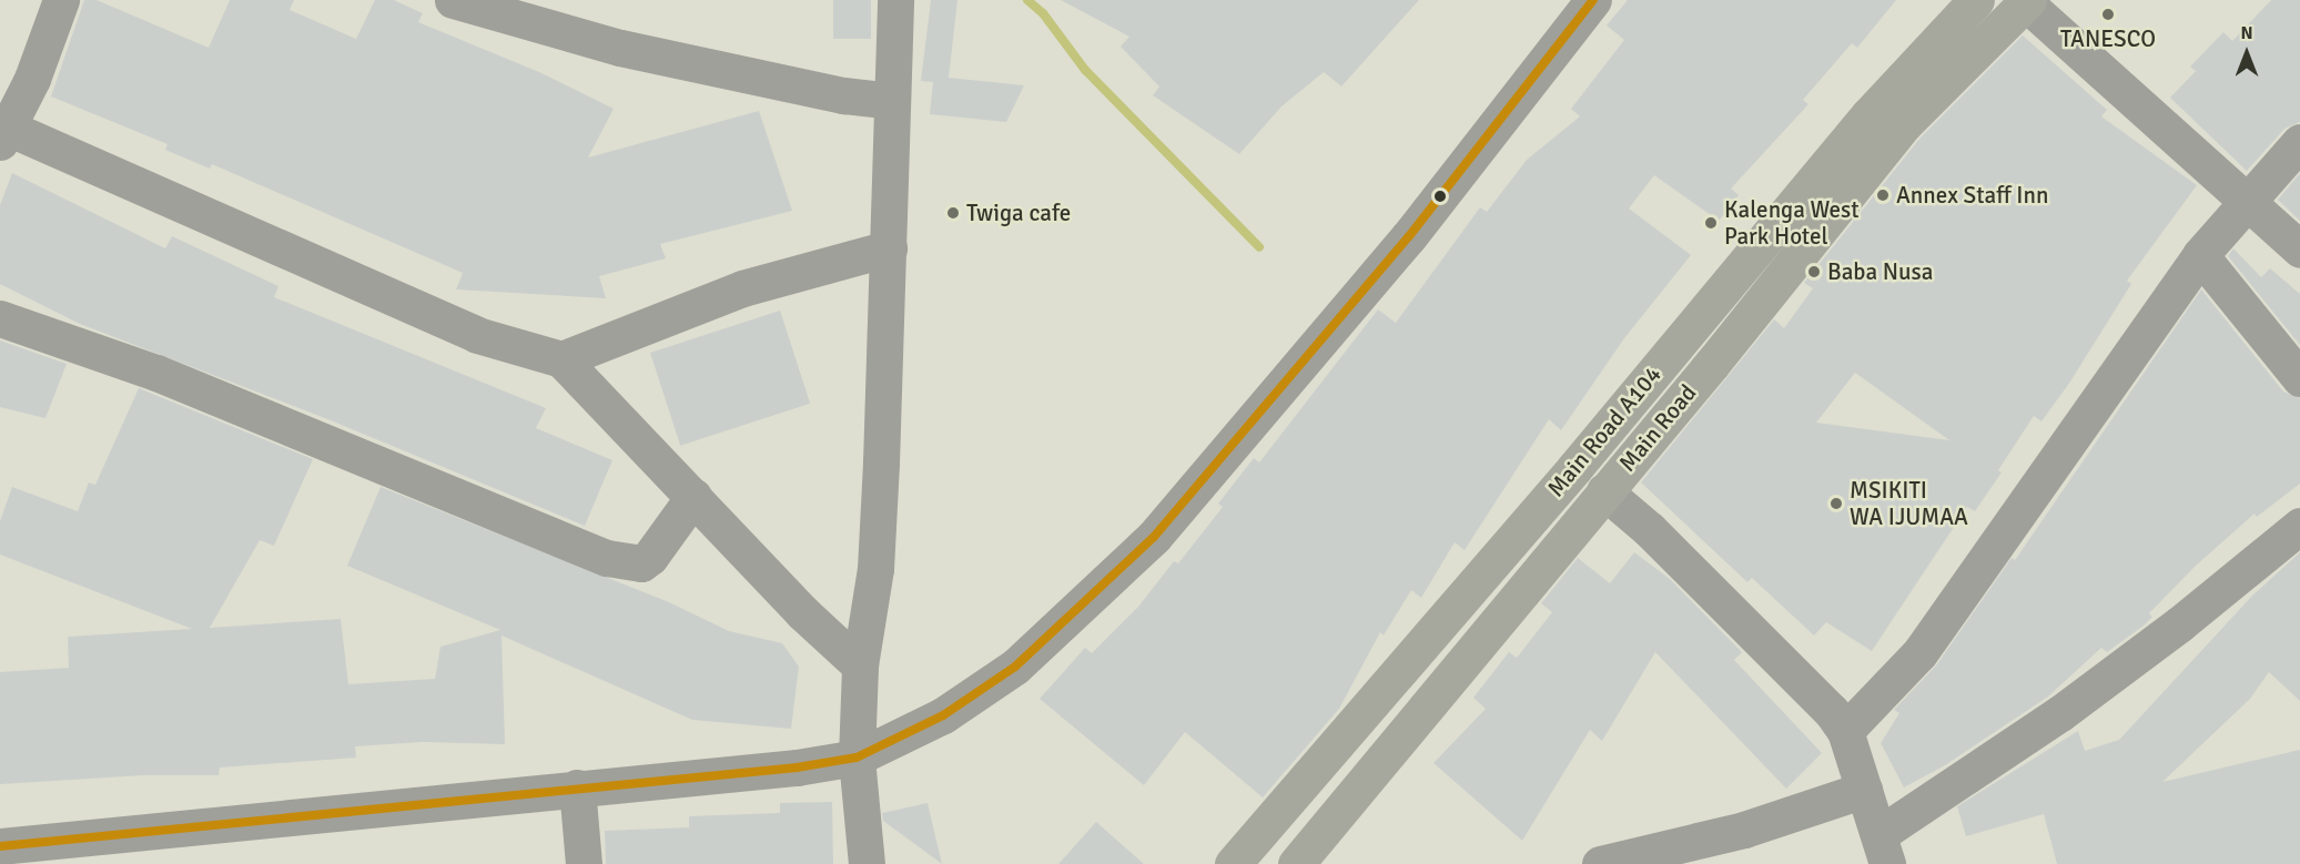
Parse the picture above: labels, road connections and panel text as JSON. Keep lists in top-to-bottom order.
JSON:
{
  "streets": {
    "highway": ["Main Road", "Main Road A104"]
  },
  "places": [
    "TANESCO",
    "Annex Staff Inn",
    "Twiga cafe",
    "Kalenga West Park Hotel",
    "Baba Nusa",
    "MSIKITI WA IJUMAA"
  ],
  "north": "top"
}
